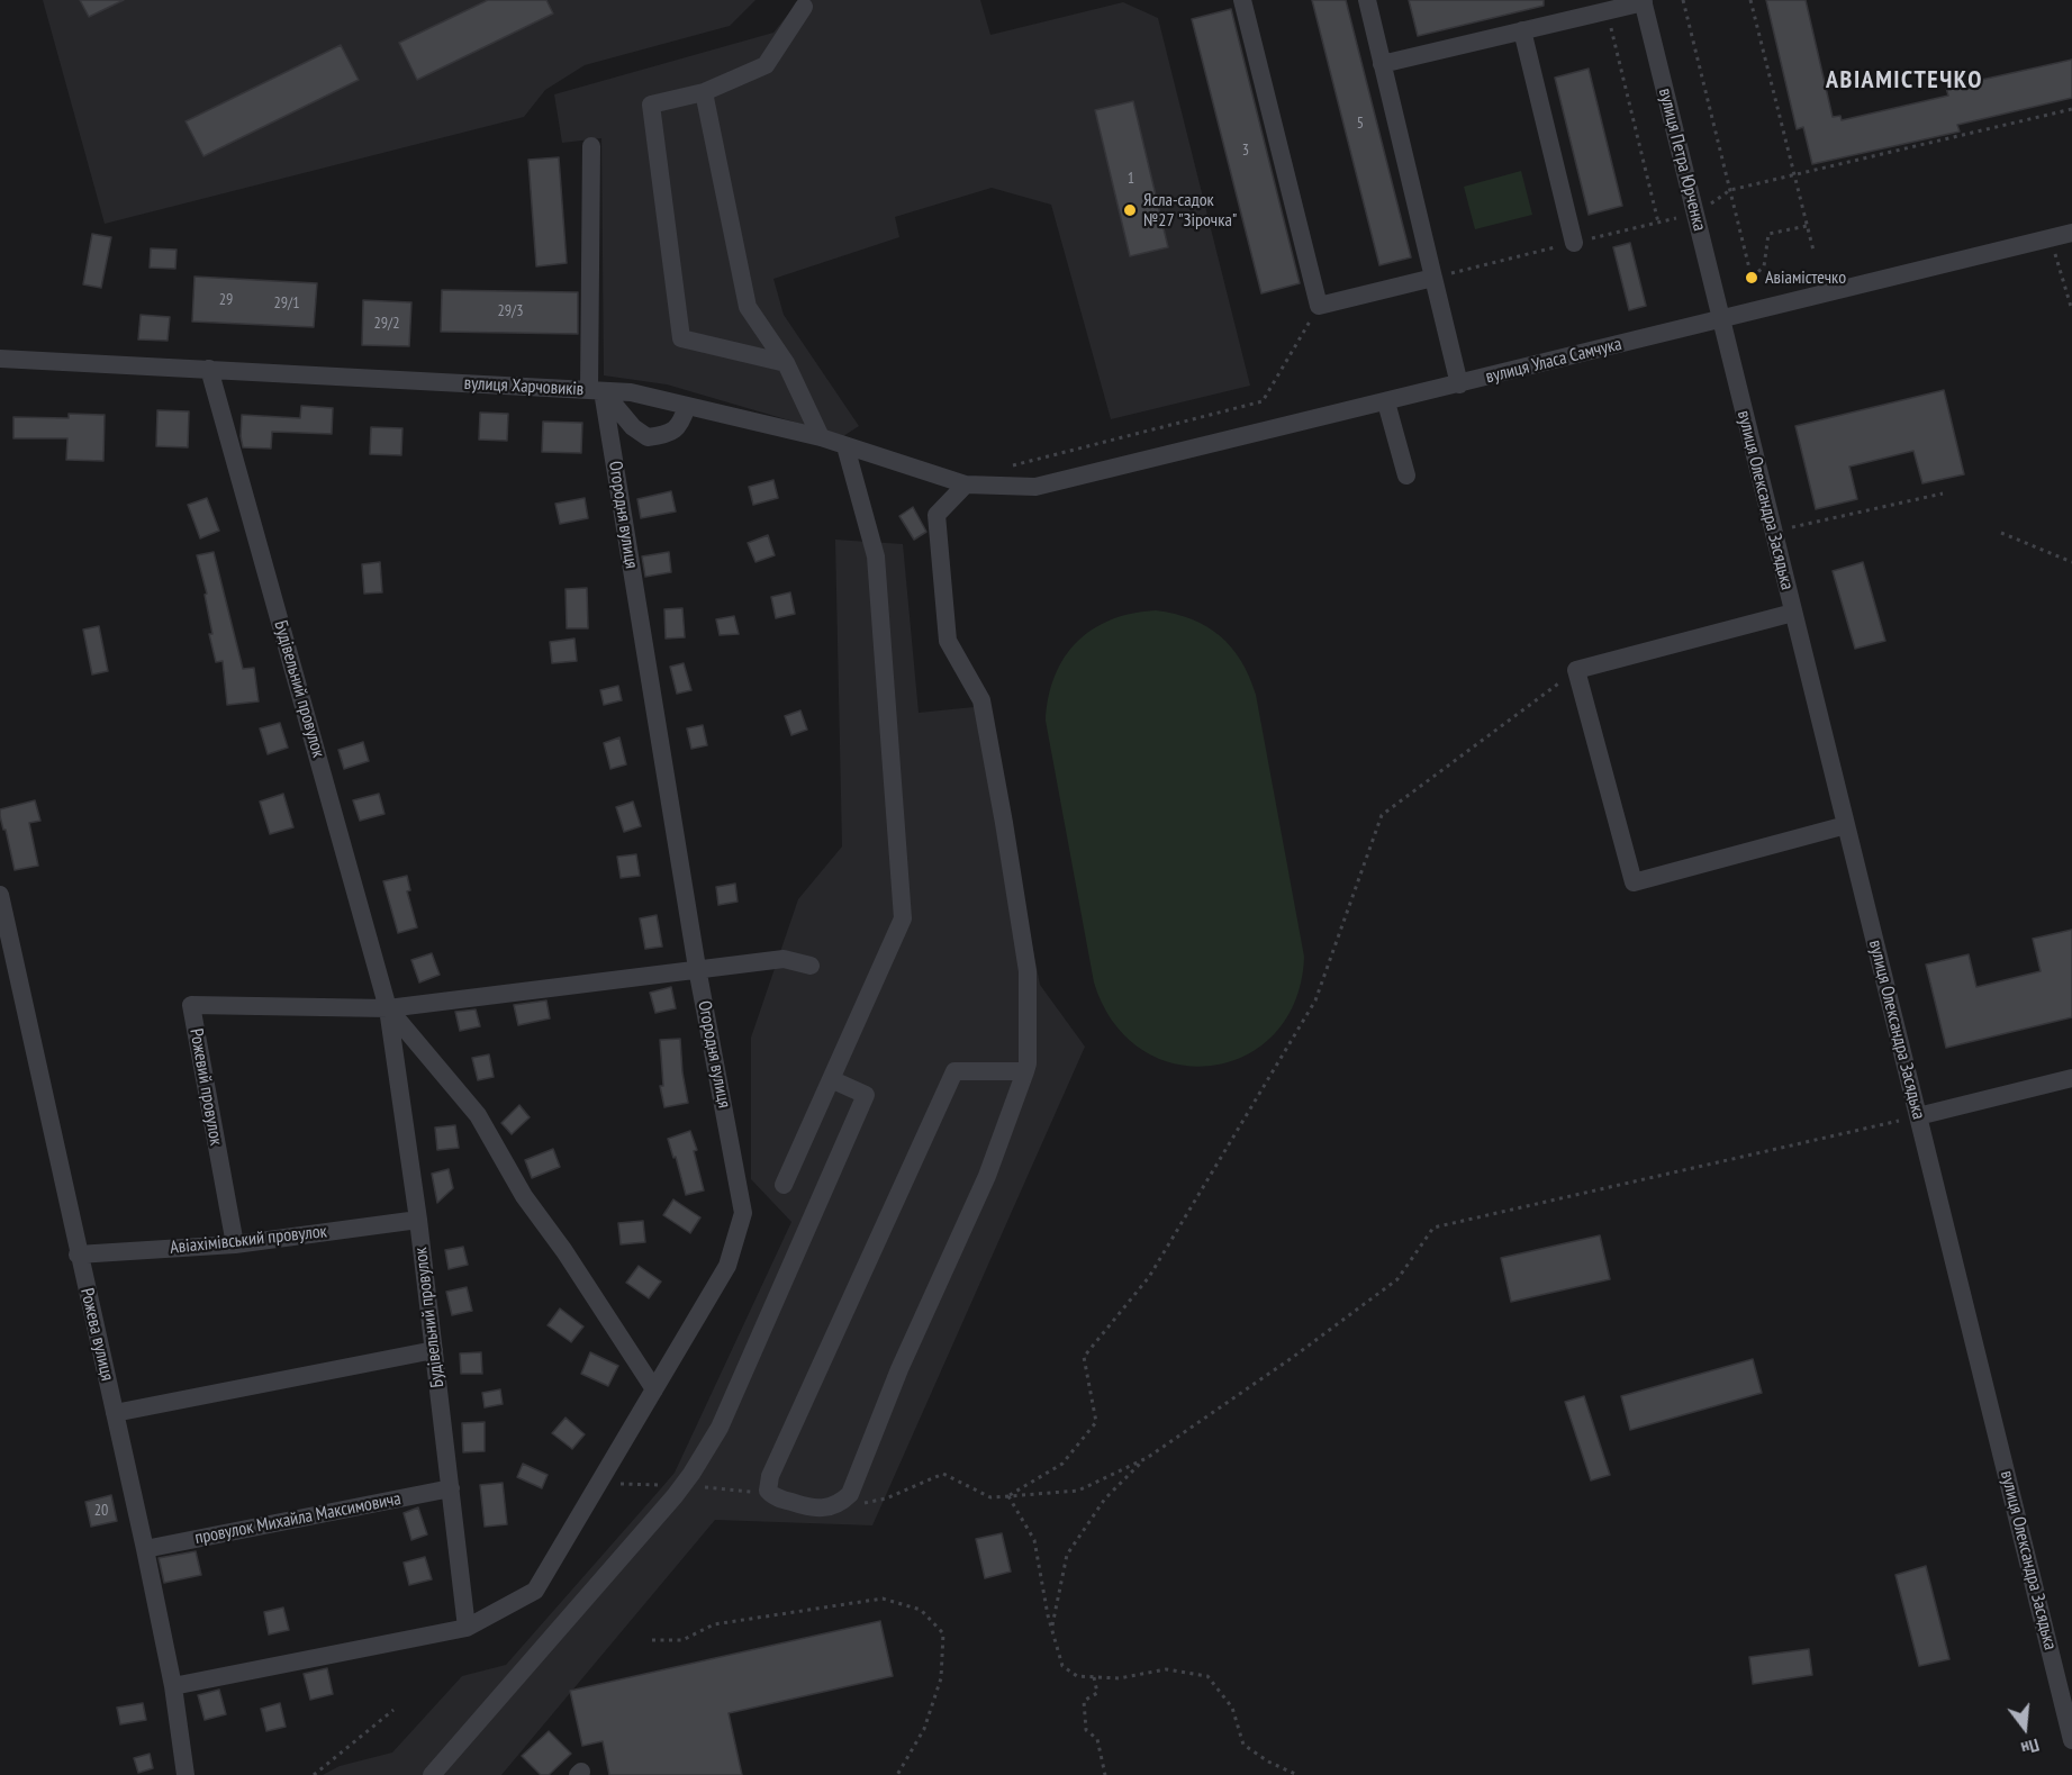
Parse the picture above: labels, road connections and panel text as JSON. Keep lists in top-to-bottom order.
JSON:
{
  "streets": {
    "street": [
      "вулиця Петра Юрченка",
      "вулиця Уласа Самчука",
      "вулиця Харчовиків",
      "вулиця Олександра Засядька",
      "Огородня вулиця",
      "Будівельний провулок",
      "Рожевий провулок",
      "Авіахімівський провулок",
      "Рожева вулиця",
      "провулок Михайла Максимовича"
    ]
  },
  "crossings": [
    ["вулиця Петра Юрченка", "вулиця Уласа Самчука"],
    ["вулиця Петра Юрченка", "вулиця Олександра Засядька"],
    ["вулиця Уласа Самчука", "вулиця Харчовиків"],
    ["вулиця Уласа Самчука", "вулиця Олександра Засядька"],
    ["вулиця Харчовиків", "Огородня вулиця"],
    ["вулиця Харчовиків", "Будівельний провулок"],
    ["Огородня вулиця", "Будівельний провулок"],
    ["Огородня вулиця", "Рожева вулиця"],
    ["Будівельний провулок", "Рожевий провулок"],
    ["Будівельний провулок", "Авіахімівський провулок"],
    ["Будівельний провулок", "провулок Михайла Максимовича"],
    ["Рожевий провулок", "Авіахімівський провулок"],
    ["Авіахімівський провулок", "Рожева вулиця"],
    ["Рожева вулиця", "провулок Михайла Максимовича"]
  ],
  "districts": ["АВІАМІСТЕЧКО"],
  "places": ["Ясла-садок №27 \"Зірочка\"", "Авіамістечко"],
  "house_numbers": [
    "5",
    "3",
    "1",
    "29",
    "29/1",
    "29/3",
    "29/2",
    "20"
  ],
  "north": "bottom"
}
